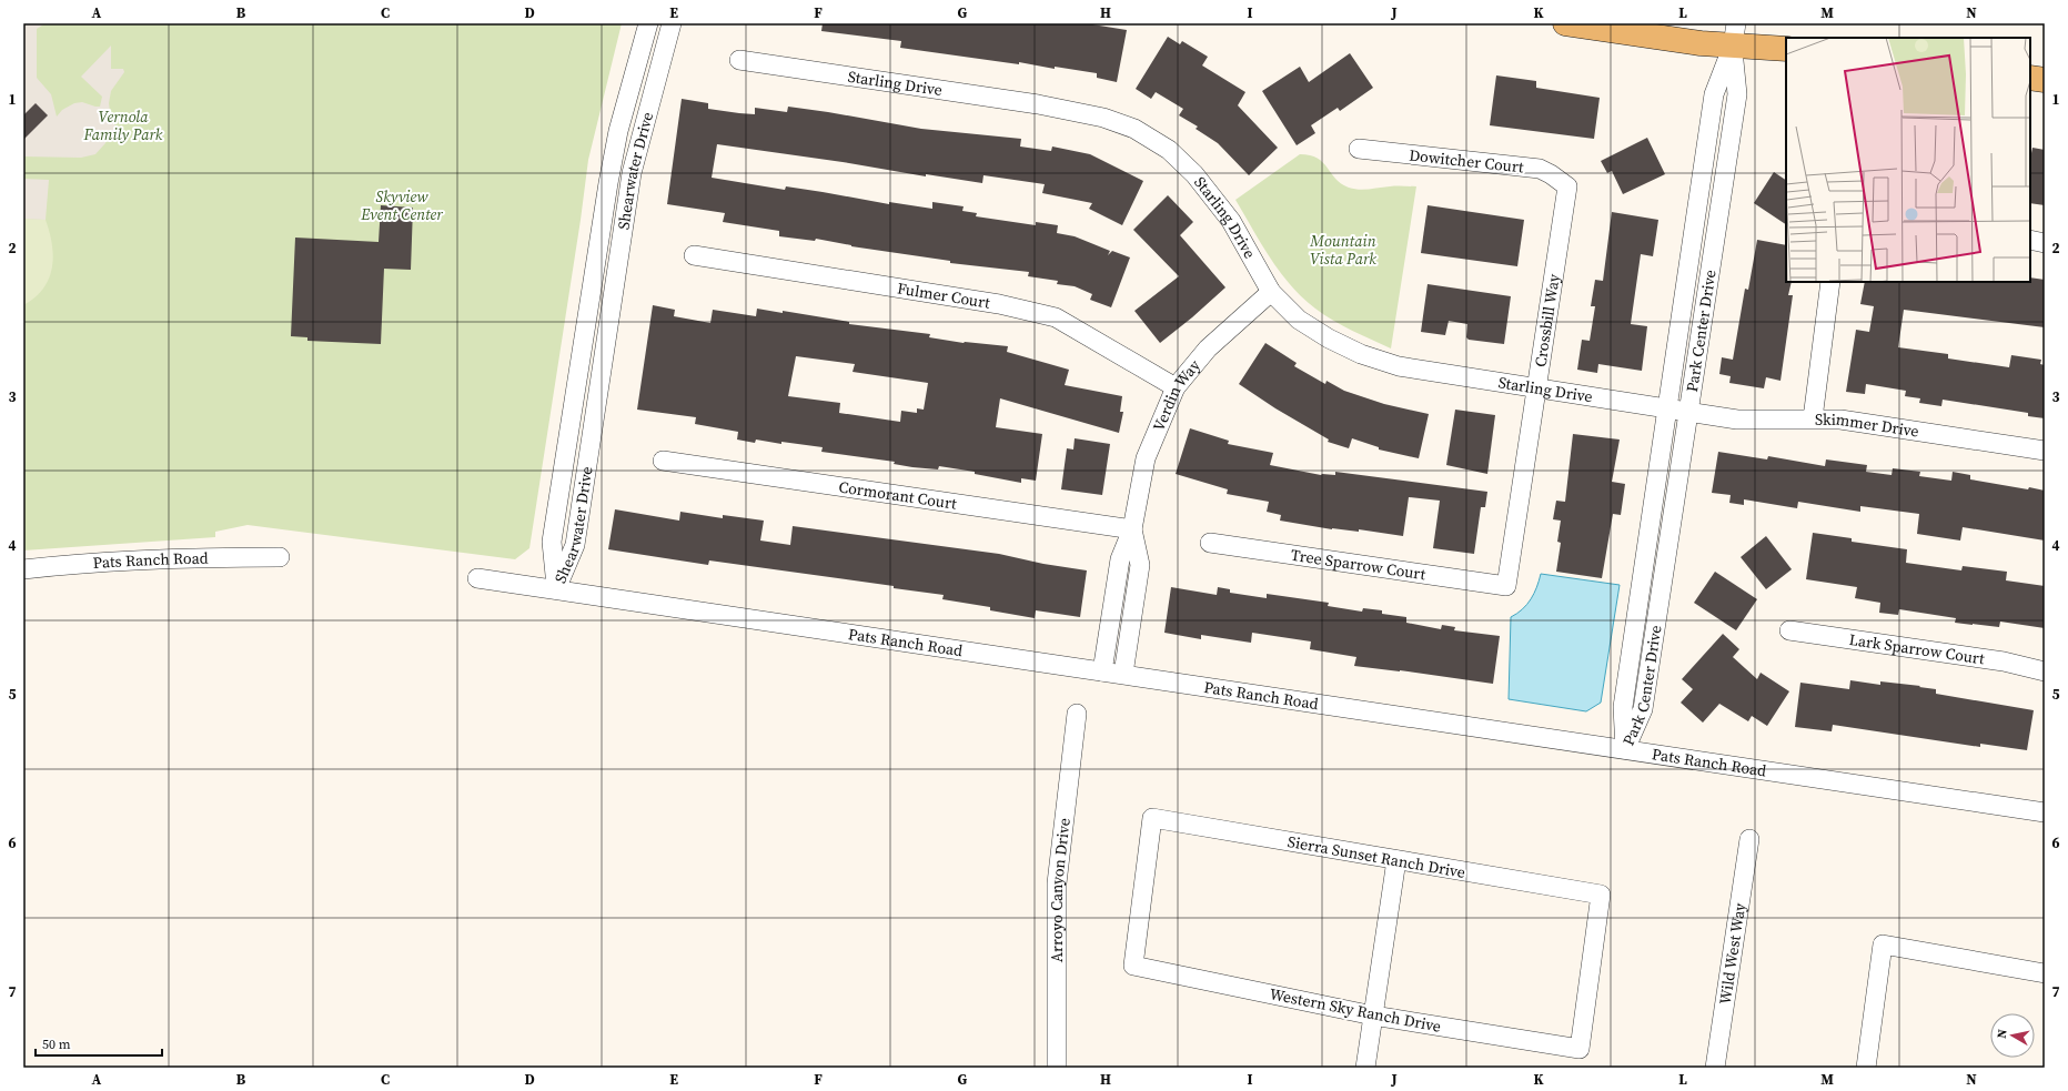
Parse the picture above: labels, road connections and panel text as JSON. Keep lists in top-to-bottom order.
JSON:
{
  "streets": {
    "street": [
      "Starling Drive",
      "Dowitcher Court",
      "Shearwater Drive",
      "Fulmer Court",
      "Crossbill Way",
      "Park Center Drive",
      "Verdin Way",
      "Skimmer Drive",
      "Cormorant Court",
      "Pats Ranch Road",
      "Tree Sparrow Court",
      "Lark Sparrow Court",
      "Sierra Sunset Ranch Drive",
      "Arroyo Canyon Drive",
      "Wild West Way",
      "Western Sky Ranch Drive"
    ]
  },
  "crossings": [
    ["Starling Drive", "Crossbill Way"],
    ["Starling Drive", "Park Center Drive"],
    ["Starling Drive", "Verdin Way"],
    ["Starling Drive", "Skimmer Drive"],
    ["Dowitcher Court", "Crossbill Way"],
    ["Shearwater Drive", "Pats Ranch Road"],
    ["Fulmer Court", "Verdin Way"],
    ["Crossbill Way", "Tree Sparrow Court"],
    ["Park Center Drive", "Skimmer Drive"],
    ["Park Center Drive", "Pats Ranch Road"],
    ["Verdin Way", "Cormorant Court"],
    ["Verdin Way", "Pats Ranch Road"],
    ["Sierra Sunset Ranch Drive", "Western Sky Ranch Drive"]
  ],
  "parks": ["Vernola Family Park", "Skyview Event Center", "Mountain Vista Park"],
  "scale_bar": "50 m",
  "north": "left",
  "grid": {
    "columns": [
      "A",
      "B",
      "C",
      "D",
      "E",
      "F",
      "G",
      "H",
      "I",
      "J",
      "K",
      "L",
      "M",
      "N"
    ],
    "rows": [
      "1",
      "2",
      "3",
      "4",
      "5",
      "6",
      "7"
    ]
  }
}
